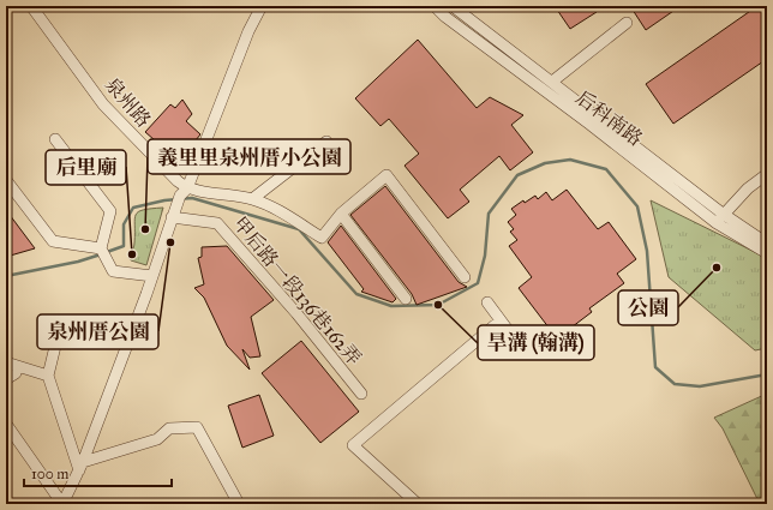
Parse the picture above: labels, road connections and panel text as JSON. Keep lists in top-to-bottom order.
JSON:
{
  "streets": {
    "street": ["泉州路", "后科南路", "甲后路一段136巷162弄"]
  },
  "places": [
    "義里里泉州厝小公園",
    "泉州厝公園",
    "后里廟",
    "公園",
    "旱溝 (翰溝)"
  ],
  "scale_bar": "100 m"
}
